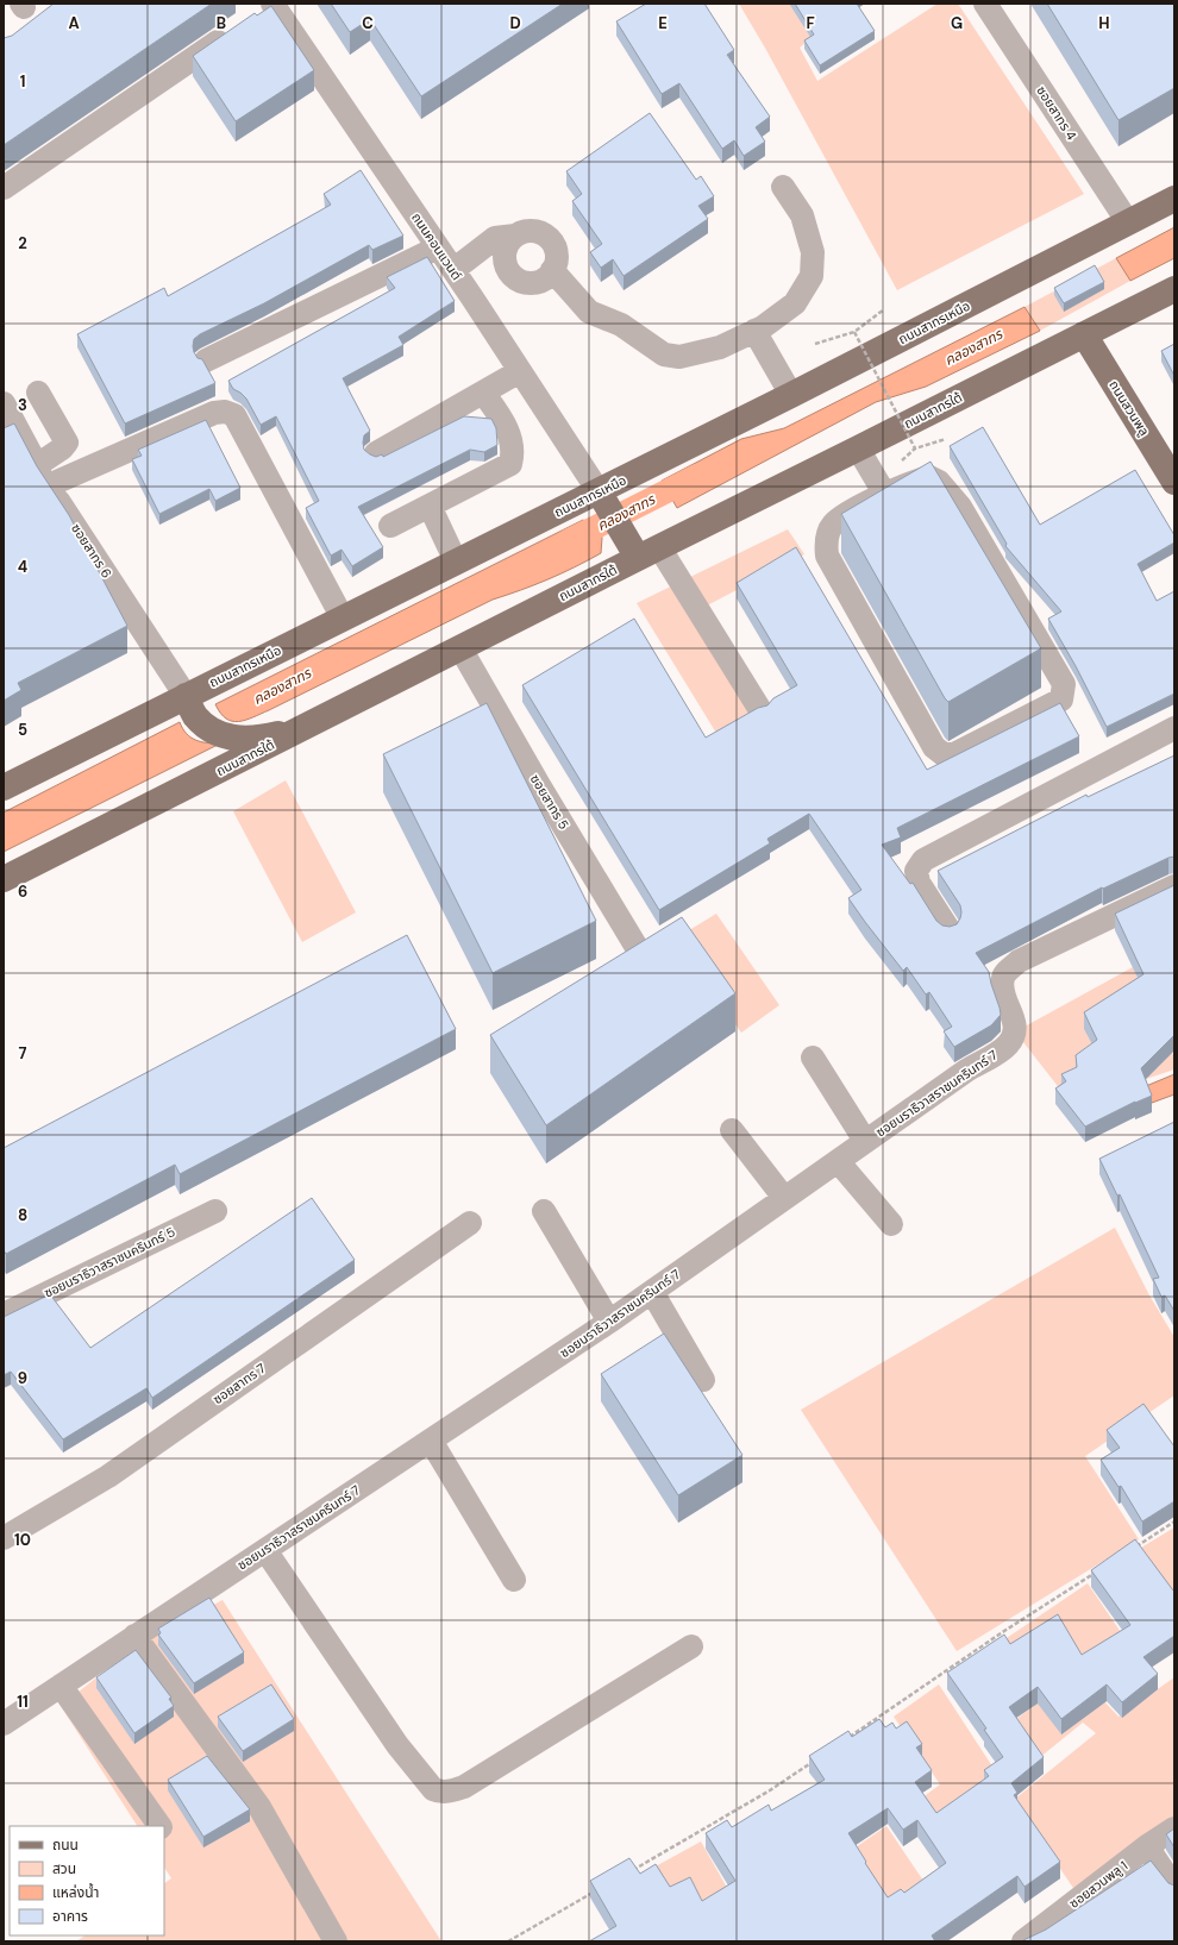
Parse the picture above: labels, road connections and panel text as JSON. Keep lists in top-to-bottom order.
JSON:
{
  "streets": {
    "main road": ["ถนนสาทรเหนือ", "ถนนสวนพลู", "ถนนสาทรใต้"],
    "street": [
      "ซอยสาทร 4",
      "ถนนคอนแวนต์",
      "ซอยสาทร 6",
      "ซอยสาทร 5",
      "ซอยนราธิวาสราชนครินทร์ 7",
      "ซอยนราธิวาสราชนครินทร์ 5",
      "ซอยสาทร 7",
      "ซอยสวนพลู 1"
    ]
  },
  "crossings": [
    ["ซอยสาทร 4", "ถนนสาทรเหนือ"],
    ["ถนนคอนแวนต์", "ถนนสาทรเหนือ"],
    ["ถนนสาทรเหนือ", "ซอยสาทร 6"],
    ["ถนนสวนพลู", "ถนนสาทรใต้"],
    ["ถนนสาทรใต้", "ซอยสาทร 5"]
  ],
  "water": ["คลองสาทร"],
  "legend": [
    "ถนน",
    "สวน",
    "แหล่งน้ำ",
    "อาคาร"
  ],
  "grid": {
    "columns": [
      "A",
      "B",
      "C",
      "D",
      "E",
      "F",
      "G",
      "H"
    ],
    "rows": [
      "1",
      "2",
      "3",
      "4",
      "5",
      "6",
      "7",
      "8",
      "9",
      "10",
      "11"
    ]
  }
}
